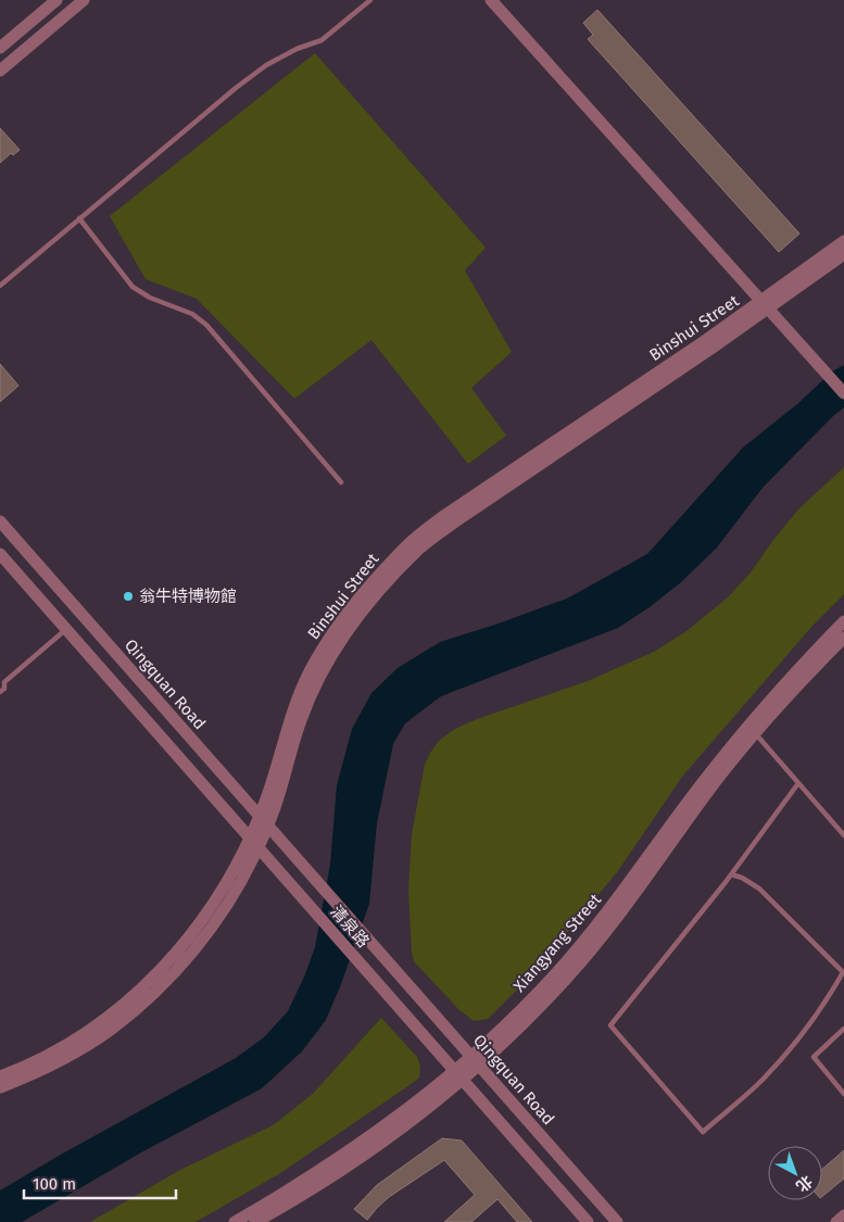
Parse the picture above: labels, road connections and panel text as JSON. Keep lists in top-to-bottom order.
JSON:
{
  "streets": {
    "street": [
      "Binshui Street",
      "Qingquan Road",
      "清泉路",
      "Xiangyang Street"
    ]
  },
  "crossings": [
    ["Binshui Street", "Qingquan Road"],
    ["Binshui Street", "清泉路"],
    ["Qingquan Road", "清泉路"],
    ["Qingquan Road", "Xiangyang Street"],
    ["清泉路", "Xiangyang Street"]
  ],
  "places": ["翁牛特博物館"],
  "scale_bar": "100 m",
  "north": "bottom right"
}
